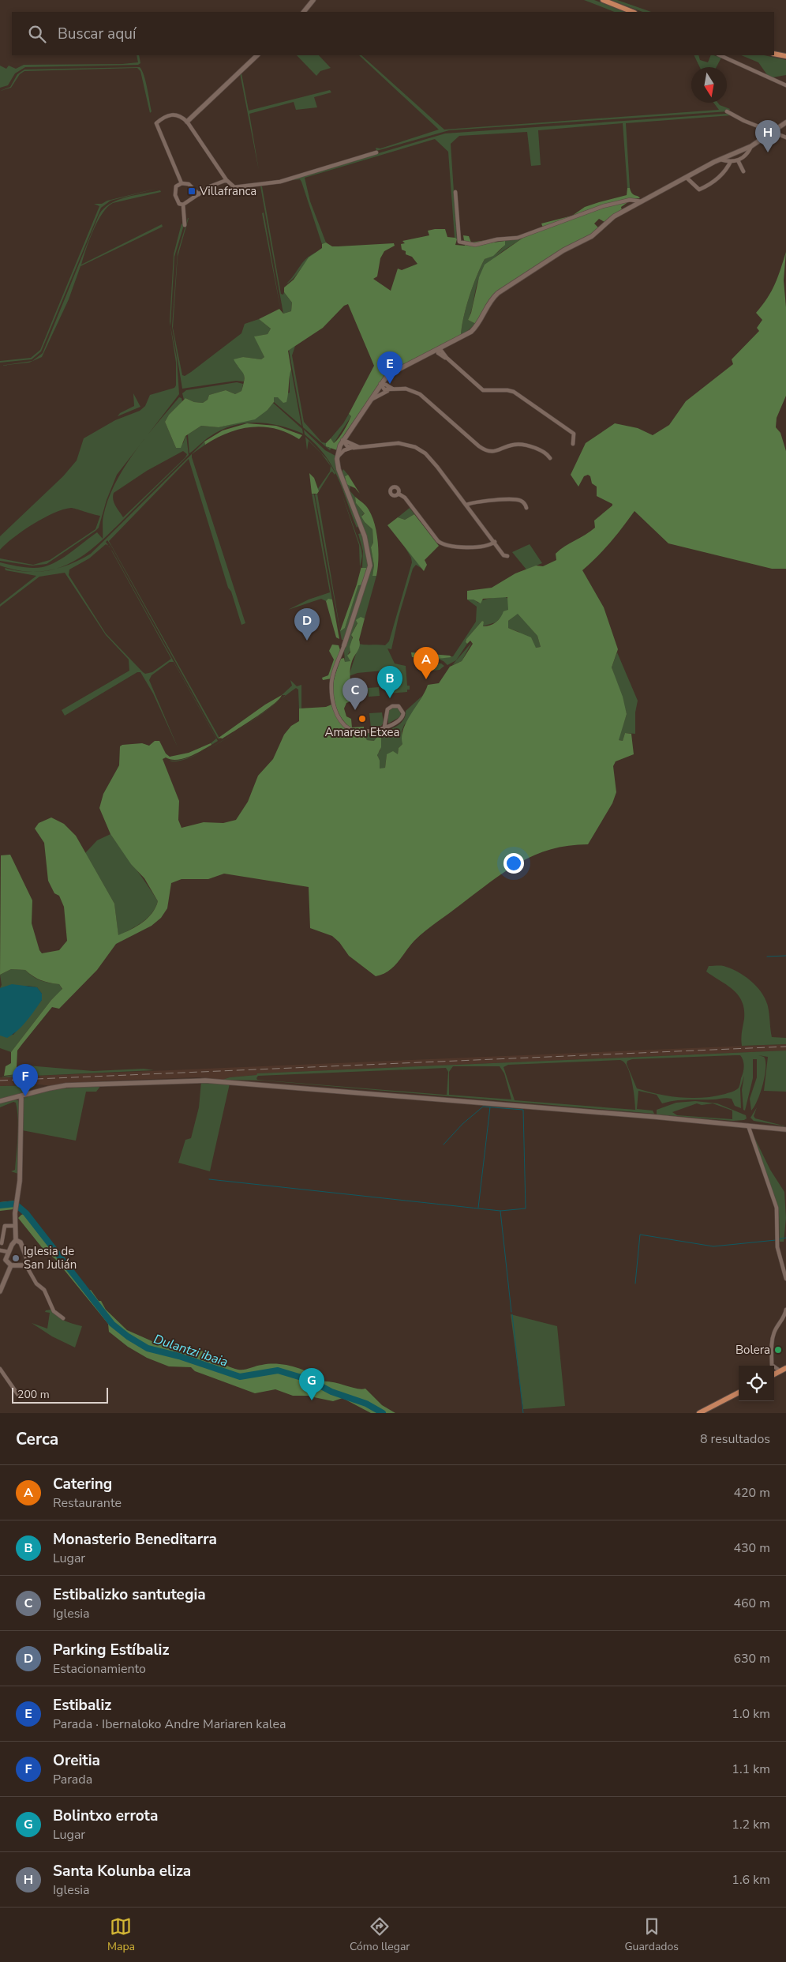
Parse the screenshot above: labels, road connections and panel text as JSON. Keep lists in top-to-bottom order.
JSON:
{
  "water": ["Dulantzi ibaia"],
  "places": {
    "transit": ["Villafranca"],
    "other": ["Amaren Etxea", "Iglesia de San Julián", "Bolera"]
  },
  "scale_bar": "200 m",
  "north": "bottom",
  "page": {
    "search": "Buscar aquí",
    "pins": [
      "H",
      "E",
      "D",
      "A",
      "B",
      "C",
      "F",
      "G"
    ],
    "scale": "200 m",
    "heading": ["Cerca", "8 resultados"],
    "list": [
      {
        "mark": "A",
        "name": "Catering",
        "note": "Restaurante",
        "value": "420 m"
      },
      {
        "mark": "B",
        "name": "Monasterio Beneditarra",
        "note": "Lugar",
        "value": "430 m"
      },
      {
        "mark": "C",
        "name": "Estibalizko santutegia",
        "note": "Iglesia",
        "value": "460 m"
      },
      {
        "mark": "D",
        "name": "Parking Estíbaliz",
        "note": "Estacionamiento",
        "value": "630 m"
      },
      {
        "mark": "E",
        "name": "Estibaliz",
        "note": "Parada · Ibernaloko Andre Mariaren kalea",
        "value": "1.0 km"
      },
      {
        "mark": "F",
        "name": "Oreitia",
        "note": "Parada",
        "value": "1.1 km"
      },
      {
        "mark": "G",
        "name": "Bolintxo errota",
        "note": "Lugar",
        "value": "1.2 km"
      },
      {
        "mark": "H",
        "name": "Santa Kolunba eliza",
        "note": "Iglesia",
        "value": "1.6 km"
      }
    ],
    "nav": ["Mapa", "Cómo llegar", "Guardados"]
  }
}
